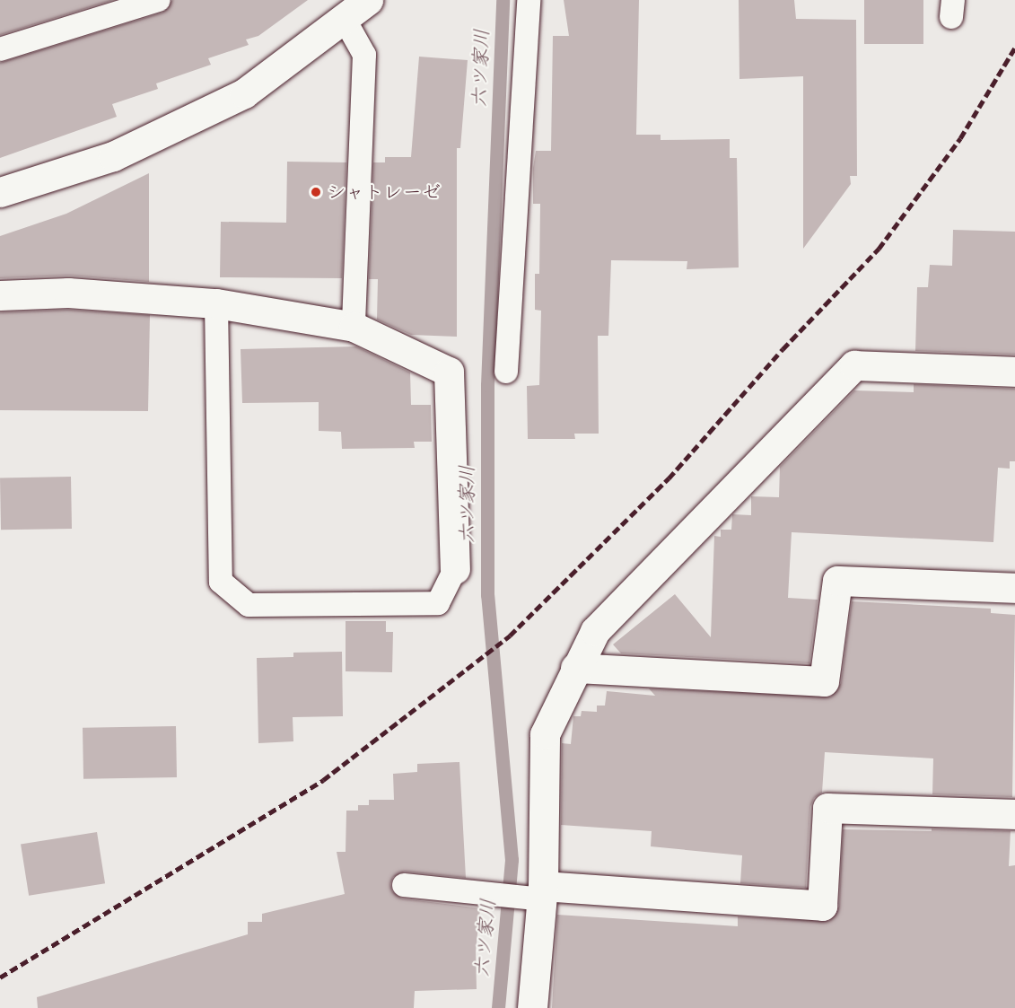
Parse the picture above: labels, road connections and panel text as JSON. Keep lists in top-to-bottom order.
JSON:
{
  "water": ["六ツ家川"],
  "places": ["シャトレーゼ"]
}
